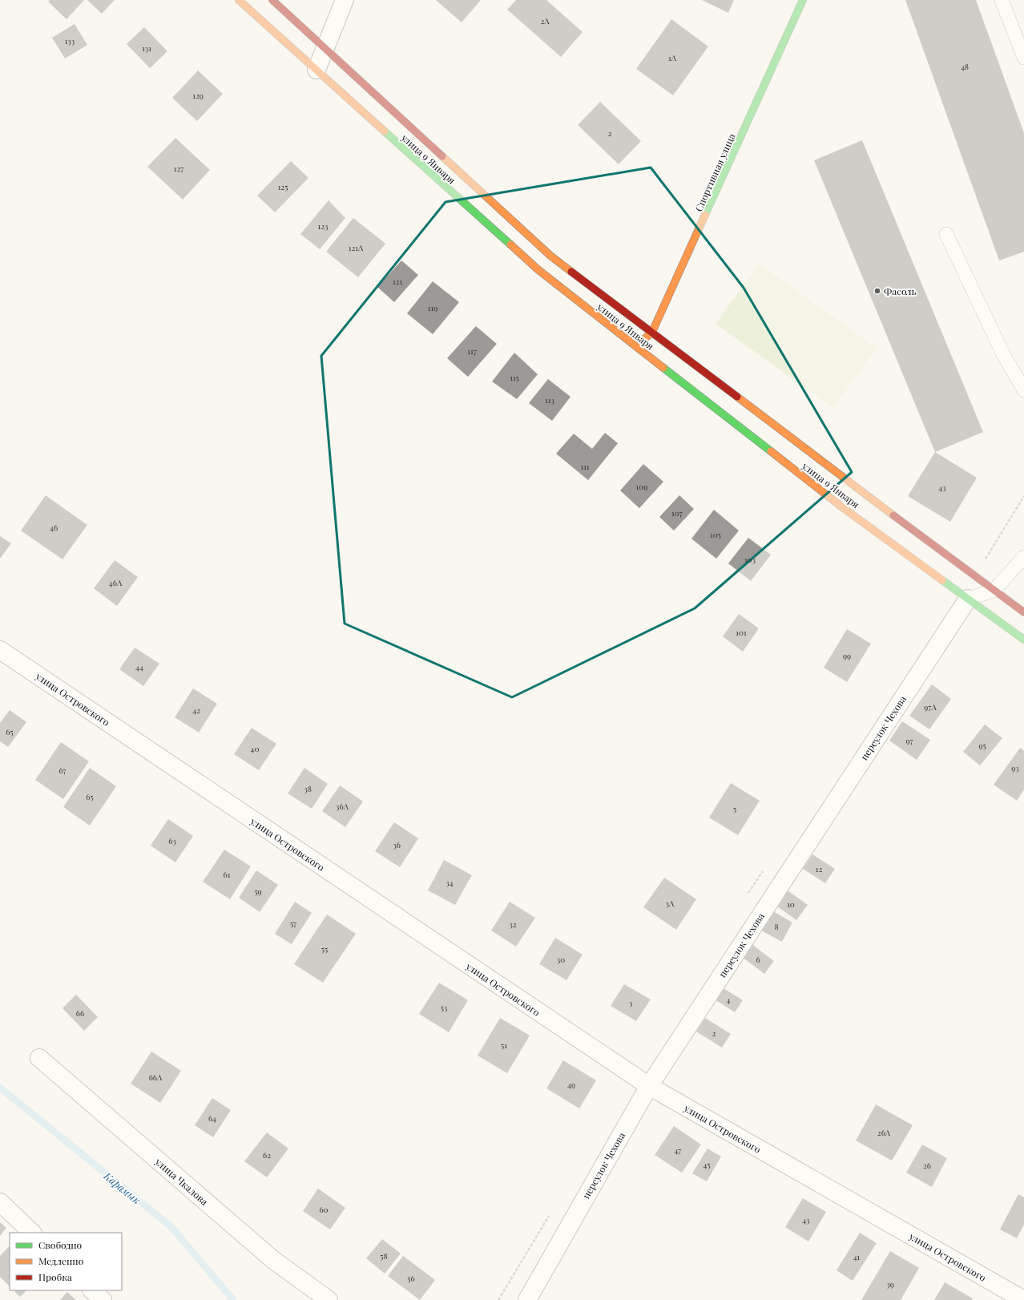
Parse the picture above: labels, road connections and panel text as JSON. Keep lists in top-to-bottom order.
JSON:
{
  "streets": {
    "main road": ["улица 9 Января", "Спортивная улица"],
    "street": ["улица Островского", "переулок Чехова", "улица Чкалова"]
  },
  "crossings": [
    ["улица 9 Января", "Спортивная улица"],
    ["улица 9 Января", "переулок Чехова"],
    ["улица Островского", "переулок Чехова"]
  ],
  "water": ["Карамык"],
  "places": ["Фасоль"],
  "house_numbers": [
    "2А",
    "133",
    "131",
    "1А",
    "48",
    "129",
    "2",
    "127",
    "125",
    "123",
    "121А",
    "121",
    "119",
    "117",
    "115",
    "113",
    "111",
    "109",
    "43",
    "107",
    "46",
    "105",
    "103",
    "46А",
    "101",
    "99",
    "44",
    "97А",
    "42",
    "65",
    "97",
    "95",
    "40",
    "93",
    "67",
    "38",
    "65",
    "36А",
    "5",
    "63",
    "36",
    "12",
    "61",
    "34",
    "59",
    "3А",
    "10",
    "57",
    "32",
    "8",
    "55",
    "30",
    "6",
    "4",
    "3",
    "53",
    "66",
    "2",
    "51",
    "66А",
    "49",
    "64",
    "26А",
    "47",
    "62",
    "45",
    "26",
    "60",
    "43",
    "58",
    "41",
    "56",
    "39"
  ],
  "legend": ["Свободно", "Медленно", "Пробка"]
}
